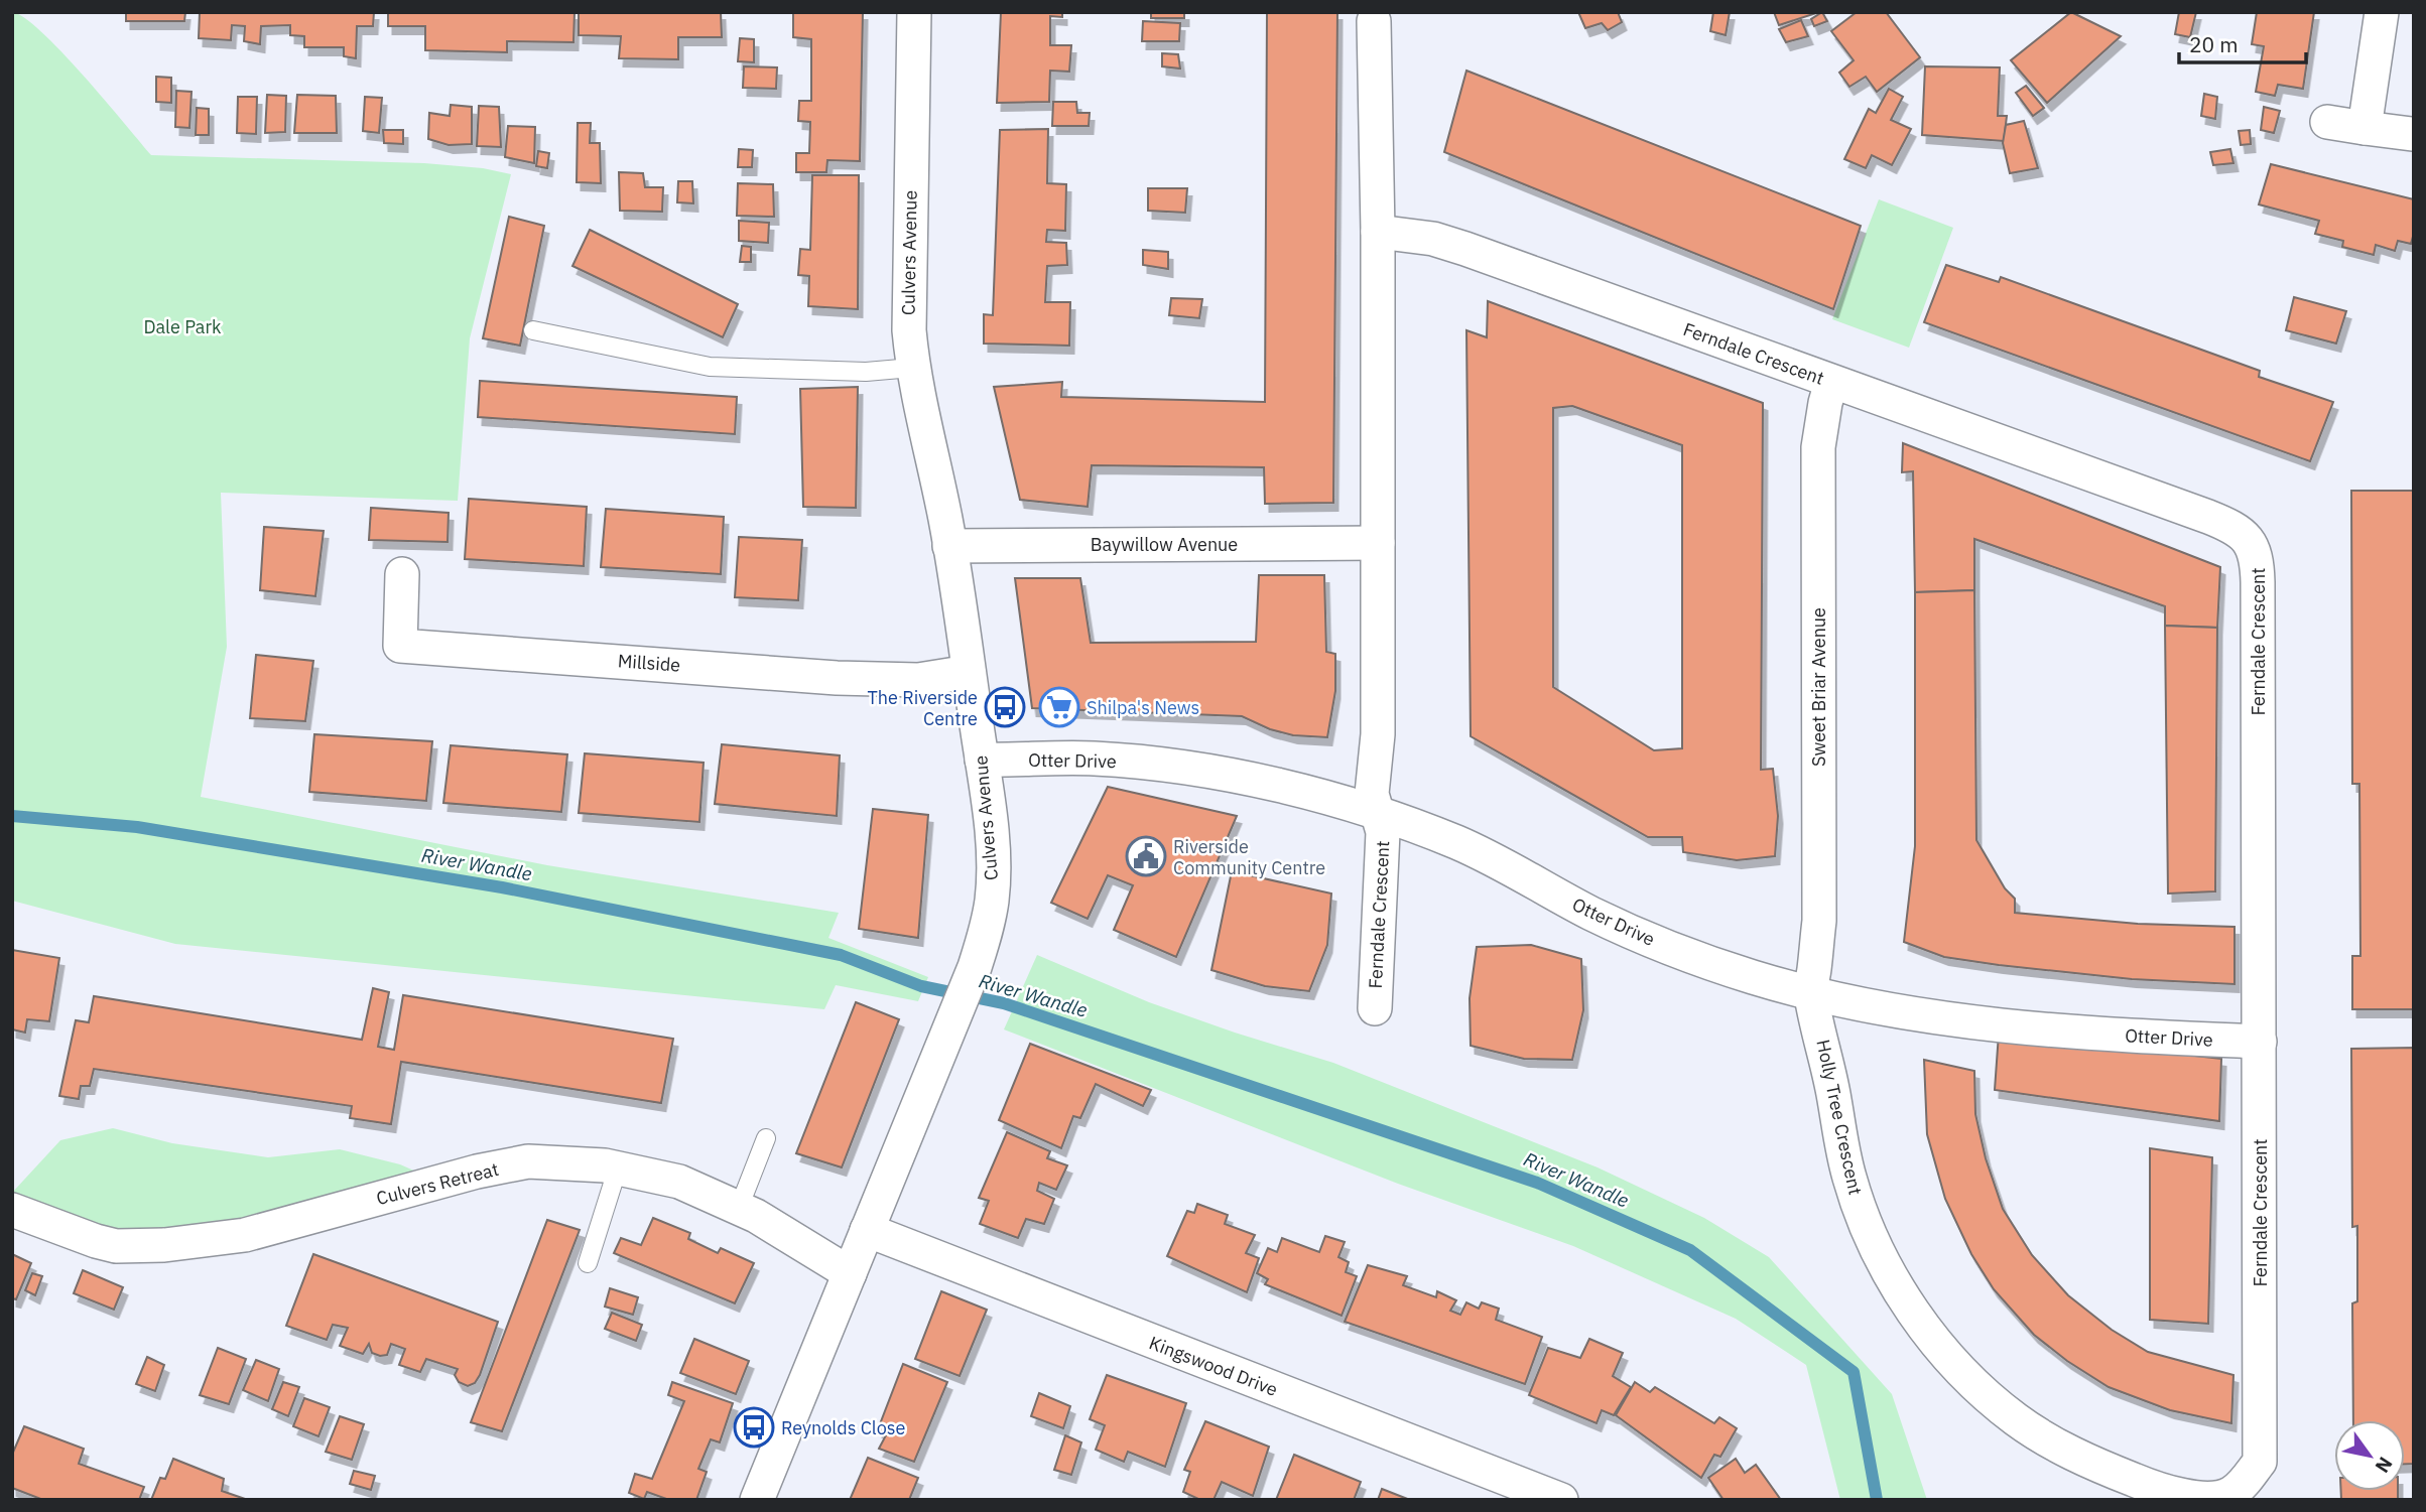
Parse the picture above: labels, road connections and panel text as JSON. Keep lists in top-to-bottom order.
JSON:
{
  "streets": {
    "street": [
      "Culvers Avenue",
      "Ferndale Crescent",
      "Baywillow Avenue",
      "Millside",
      "Sweet Briar Avenue",
      "Otter Drive",
      "Holly Tree Crescent",
      "Culvers Retreat",
      "Kingswood Drive"
    ]
  },
  "crossings": [
    ["Culvers Avenue", "Baywillow Avenue"],
    ["Culvers Avenue", "Millside"],
    ["Culvers Avenue", "Otter Drive"],
    ["Culvers Avenue", "Culvers Retreat"],
    ["Culvers Avenue", "Kingswood Drive"],
    ["Ferndale Crescent", "Baywillow Avenue"],
    ["Ferndale Crescent", "Sweet Briar Avenue"],
    ["Ferndale Crescent", "Otter Drive"],
    ["Ferndale Crescent", "Holly Tree Crescent"],
    ["Sweet Briar Avenue", "Otter Drive"],
    ["Sweet Briar Avenue", "Holly Tree Crescent"],
    ["Otter Drive", "Holly Tree Crescent"]
  ],
  "water": ["River Wandle"],
  "parks": ["Dale Park"],
  "places": {
    "bus stop": ["The Riverside Centre", "Reynolds Close"],
    "supermarket": ["Shilpa's News"],
    "public building": ["Riverside Community Centre"]
  },
  "scale_bar": "20 m",
  "north": "bottom right"
}
